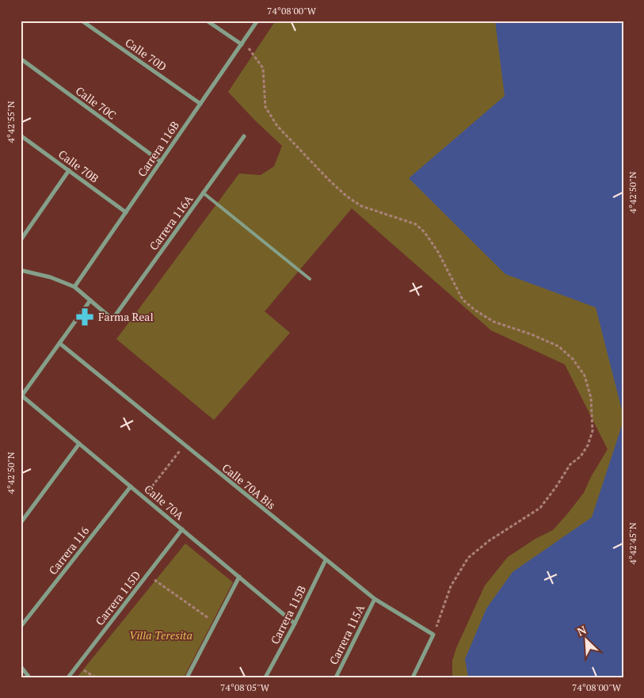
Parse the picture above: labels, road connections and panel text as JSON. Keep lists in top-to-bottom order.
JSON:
{
  "streets": {
    "street": [
      "Calle 70D",
      "Calle 70C",
      "Carrera 116B",
      "Calle 70B",
      "Carrera 116A",
      "Calle 70A Bis",
      "Calle 70A",
      "Carrera 116",
      "Carrera 115D",
      "Carrera 115B",
      "Carrera 115A"
    ]
  },
  "crossings": [
    ["Calle 70D", "Carrera 116B"],
    ["Calle 70C", "Carrera 116B"],
    ["Carrera 116B", "Calle 70B"],
    ["Calle 70A Bis", "Carrera 115B"],
    ["Calle 70A Bis", "Carrera 115A"],
    ["Calle 70A", "Carrera 116"],
    ["Calle 70A", "Carrera 115D"],
    ["Calle 70A", "Carrera 115B"]
  ],
  "parks": ["Villa Teresita"],
  "places": {
    "pharmacy": ["Farma Real"]
  },
  "north": "top left",
  "coordinates": [
    "74°08'00\"W",
    "4°42'55\"N",
    "4°42'50\"N",
    "4°42'45\"N",
    "74°08'05\"W"
  ]
}
